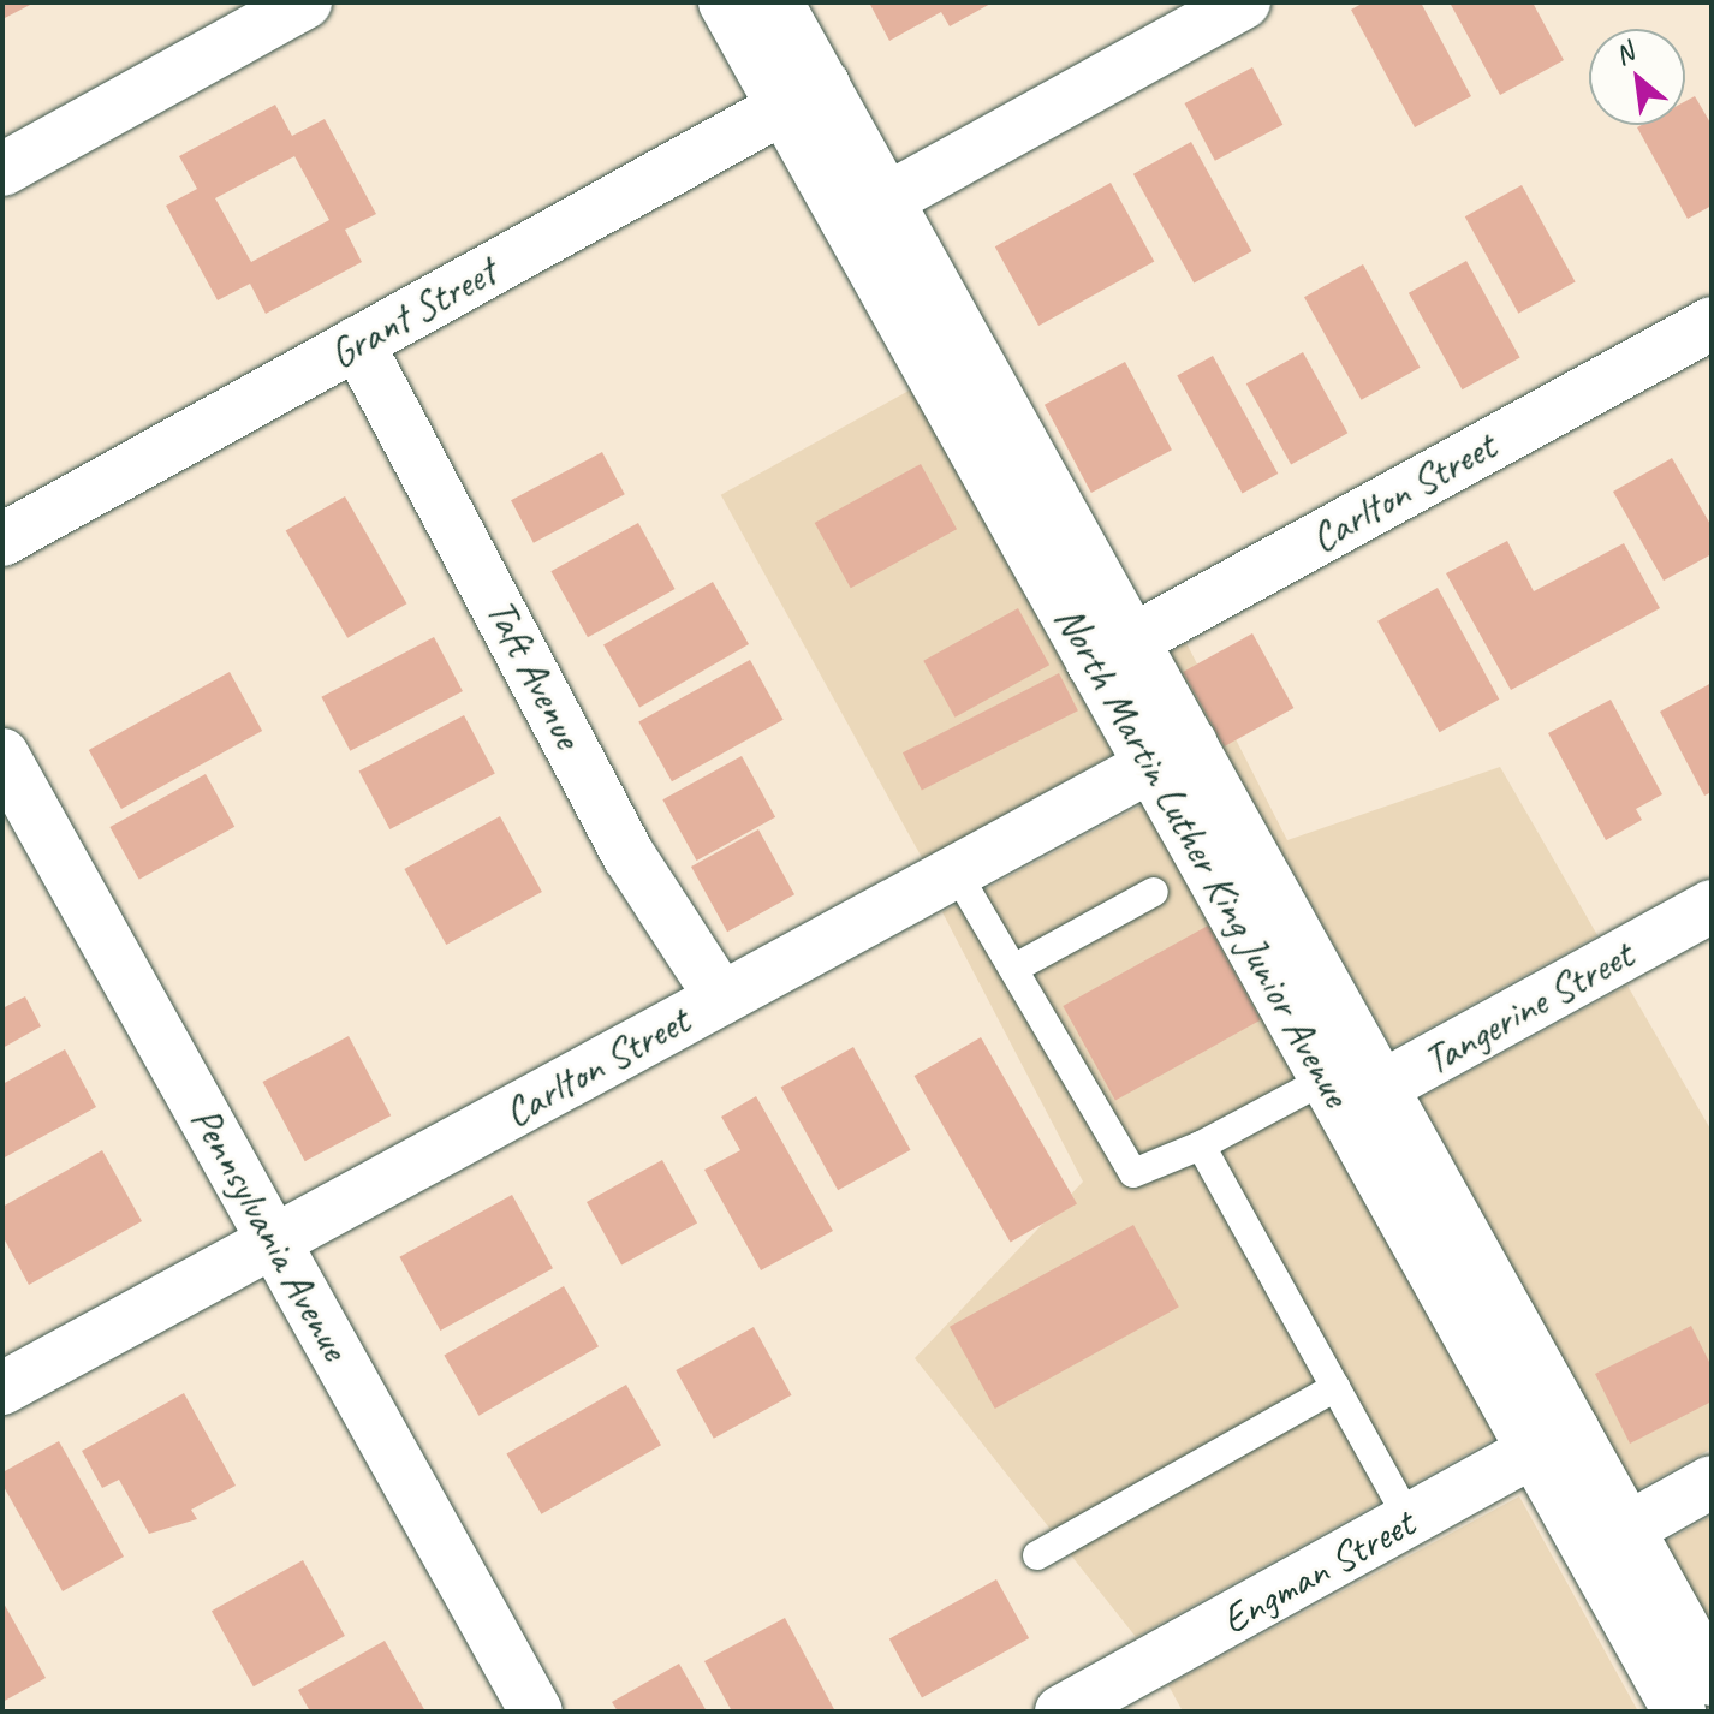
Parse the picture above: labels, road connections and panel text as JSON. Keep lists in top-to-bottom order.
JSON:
{
  "streets": {
    "street": [
      "Grant Street",
      "Carlton Street",
      "Taft Avenue",
      "North Martin Luther King Junior Avenue",
      "Tangerine Street",
      "Pennsylvania Avenue",
      "Engman Street"
    ]
  },
  "crossings": [
    ["Grant Street", "Taft Avenue"],
    ["Grant Street", "North Martin Luther King Junior Avenue"],
    ["Carlton Street", "Taft Avenue"],
    ["Carlton Street", "North Martin Luther King Junior Avenue"],
    ["Carlton Street", "Pennsylvania Avenue"],
    ["North Martin Luther King Junior Avenue", "Tangerine Street"],
    ["North Martin Luther King Junior Avenue", "Engman Street"]
  ],
  "north": "top left"
}
